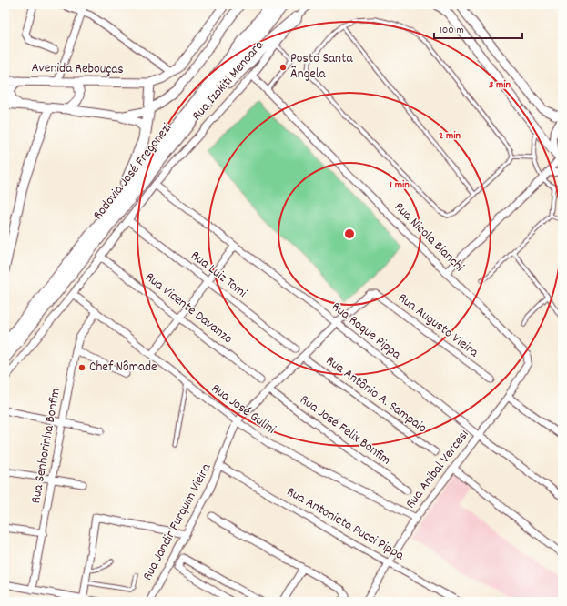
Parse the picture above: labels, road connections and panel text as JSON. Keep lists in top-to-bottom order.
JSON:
{
  "streets": {
    "highway": ["Rodovia José Fregonezi"],
    "street": [
      "Avenida Rebouças",
      "Rua Izokiti Menoara",
      "Rua Nicola Bianchi",
      "Rua Luiz Tomi",
      "Rua Vicente Davanzo",
      "Rua Augusto Vieira",
      "Rua Roque Pippa",
      "Rua Antônio A. Sampaio",
      "Rua José Gulini",
      "Rua José Felix Bonfim",
      "Rua Senhorinha Bonfim",
      "Rua Anibal Vercesi",
      "Rua Jandir Furquim Vieira",
      "Rua Antonieta Pucci Pippa"
    ]
  },
  "crossings": [
    ["Rua Izokiti Menoara", "Rua Nicola Bianchi"],
    ["Rua Izokiti Menoara", "Rua Luiz Tomi"],
    ["Rua Izokiti Menoara", "Rua Vicente Davanzo"],
    ["Rua Izokiti Menoara", "Rua Roque Pippa"],
    ["Rua Izokiti Menoara", "Rua José Gulini"],
    ["Rua Nicola Bianchi", "Rua Anibal Vercesi"],
    ["Rua Augusto Vieira", "Rua Jandir Furquim Vieira"],
    ["Rua Roque Pippa", "Rua Anibal Vercesi"],
    ["Rua Roque Pippa", "Rua Jandir Furquim Vieira"],
    ["Rua Antônio A. Sampaio", "Rua Jandir Furquim Vieira"],
    ["Rua José Gulini", "Rua Senhorinha Bonfim"],
    ["Rua José Gulini", "Rua Anibal Vercesi"],
    ["Rua José Gulini", "Rua Jandir Furquim Vieira"],
    ["Rua José Felix Bonfim", "Rua Jandir Furquim Vieira"],
    ["Rua Anibal Vercesi", "Rua Antonieta Pucci Pippa"],
    ["Rua Jandir Furquim Vieira", "Rua Antonieta Pucci Pippa"]
  ],
  "places": ["Posto Santa Ângela", "Chef Nômade"],
  "scale_bar": "100 m",
  "rings": ["3 min", "2 min", "1 min"]
}
